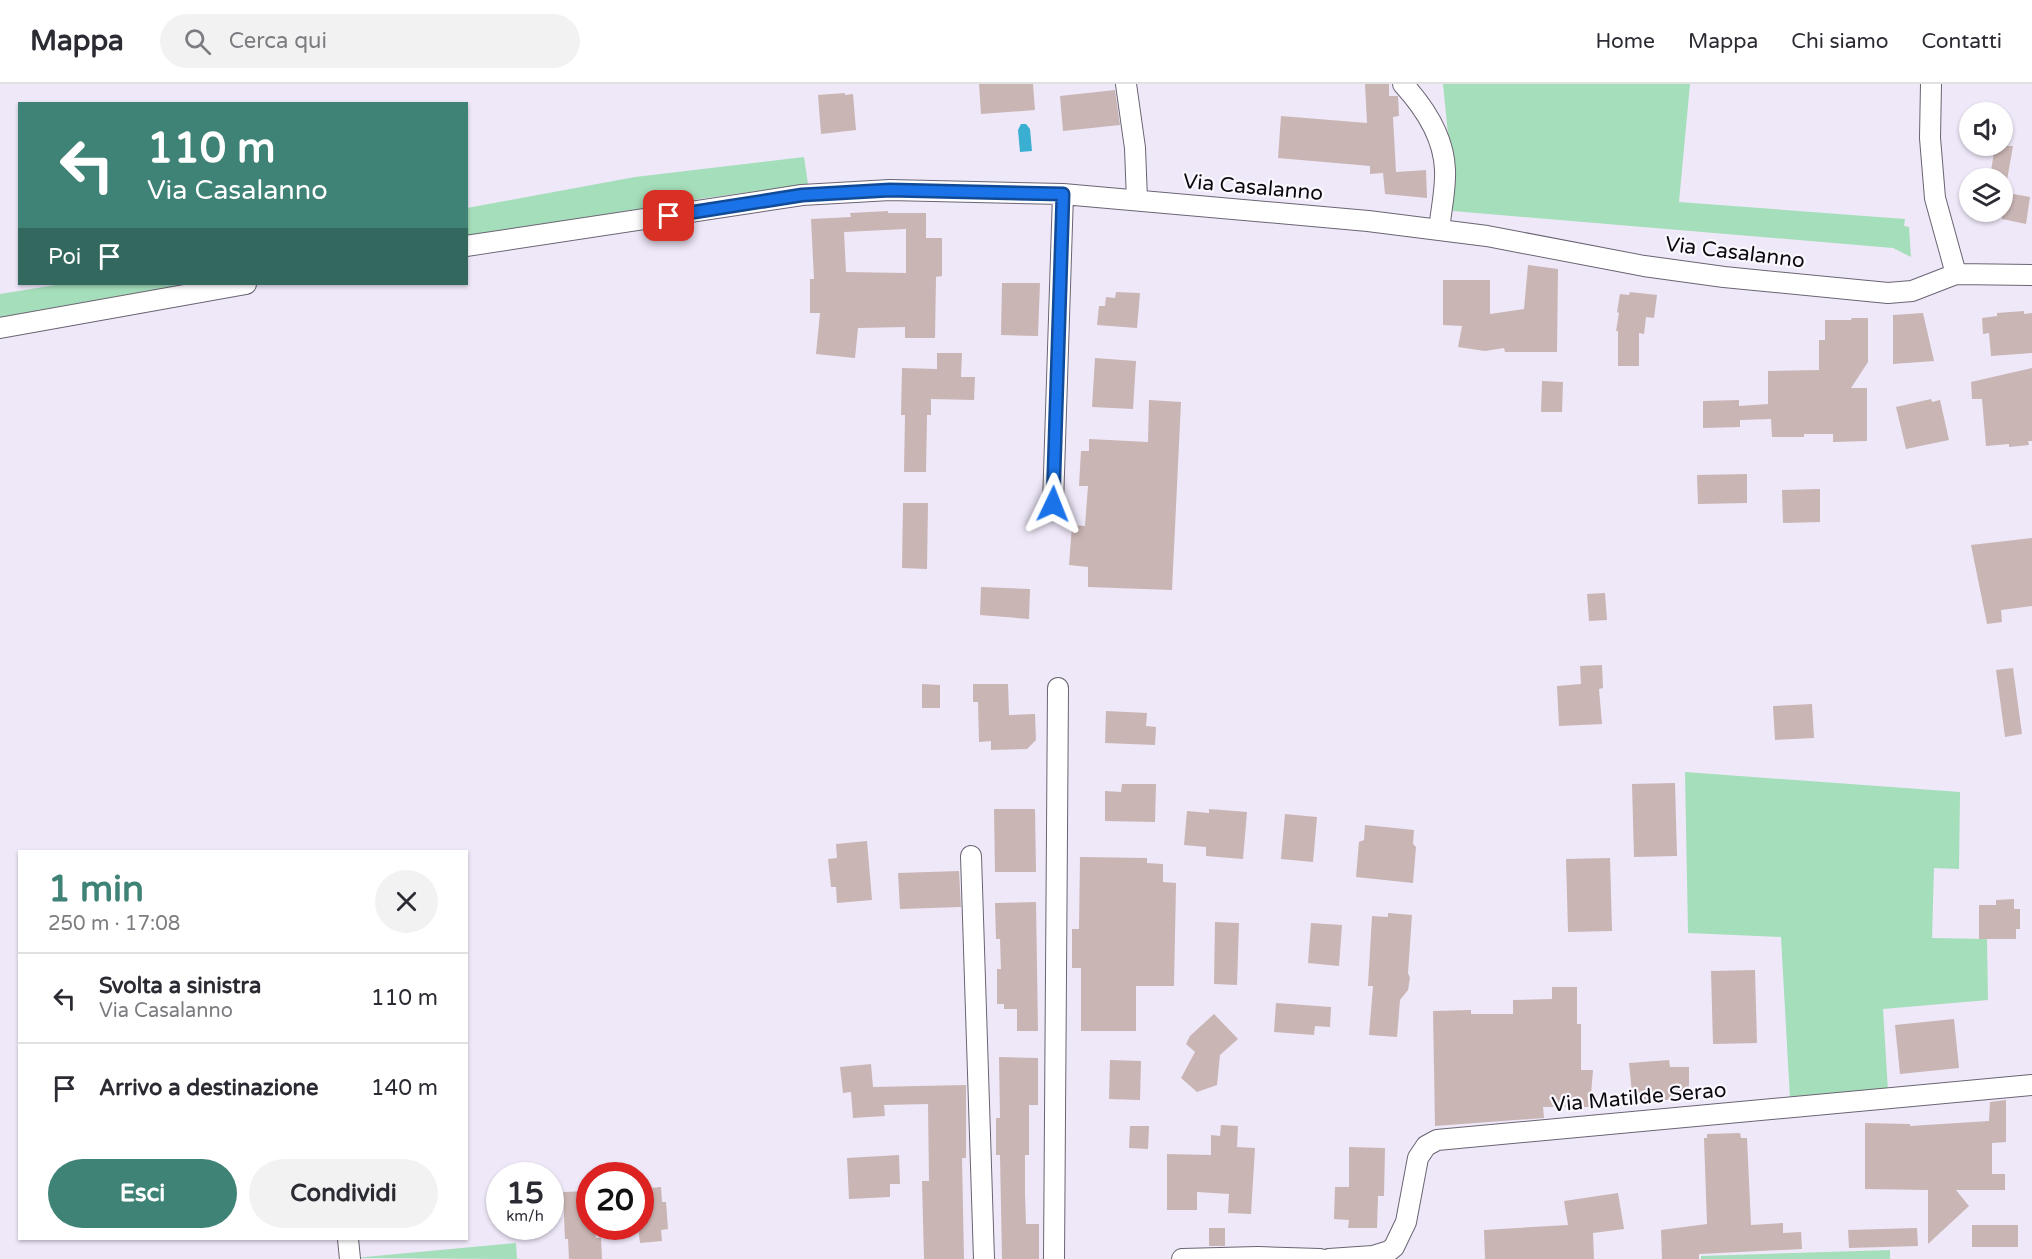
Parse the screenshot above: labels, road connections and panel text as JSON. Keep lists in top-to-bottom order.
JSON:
{
  "streets": {
    "street": ["Via Casalanno", "Via Matilde Serao"]
  },
  "page": {
    "header": "Mappa",
    "search": "Cerca qui",
    "nav": [
      "Home",
      "Mappa",
      "Chi siamo",
      "Contatti"
    ],
    "turn": ["110 m", "Via Casalanno"],
    "then": "Poi",
    "heading": ["1 min", "250 m · 17:08"],
    "list": [
      {
        "name": "Svolta a sinistra",
        "note": "Via Casalanno",
        "value": "110 m"
      },
      {
        "name": "Arrivo a destinazione",
        "value": "140 m"
      }
    ],
    "buttons": ["Esci", "Condividi"],
    "speed": "15 km/h",
    "limit": "20"
  }
}
